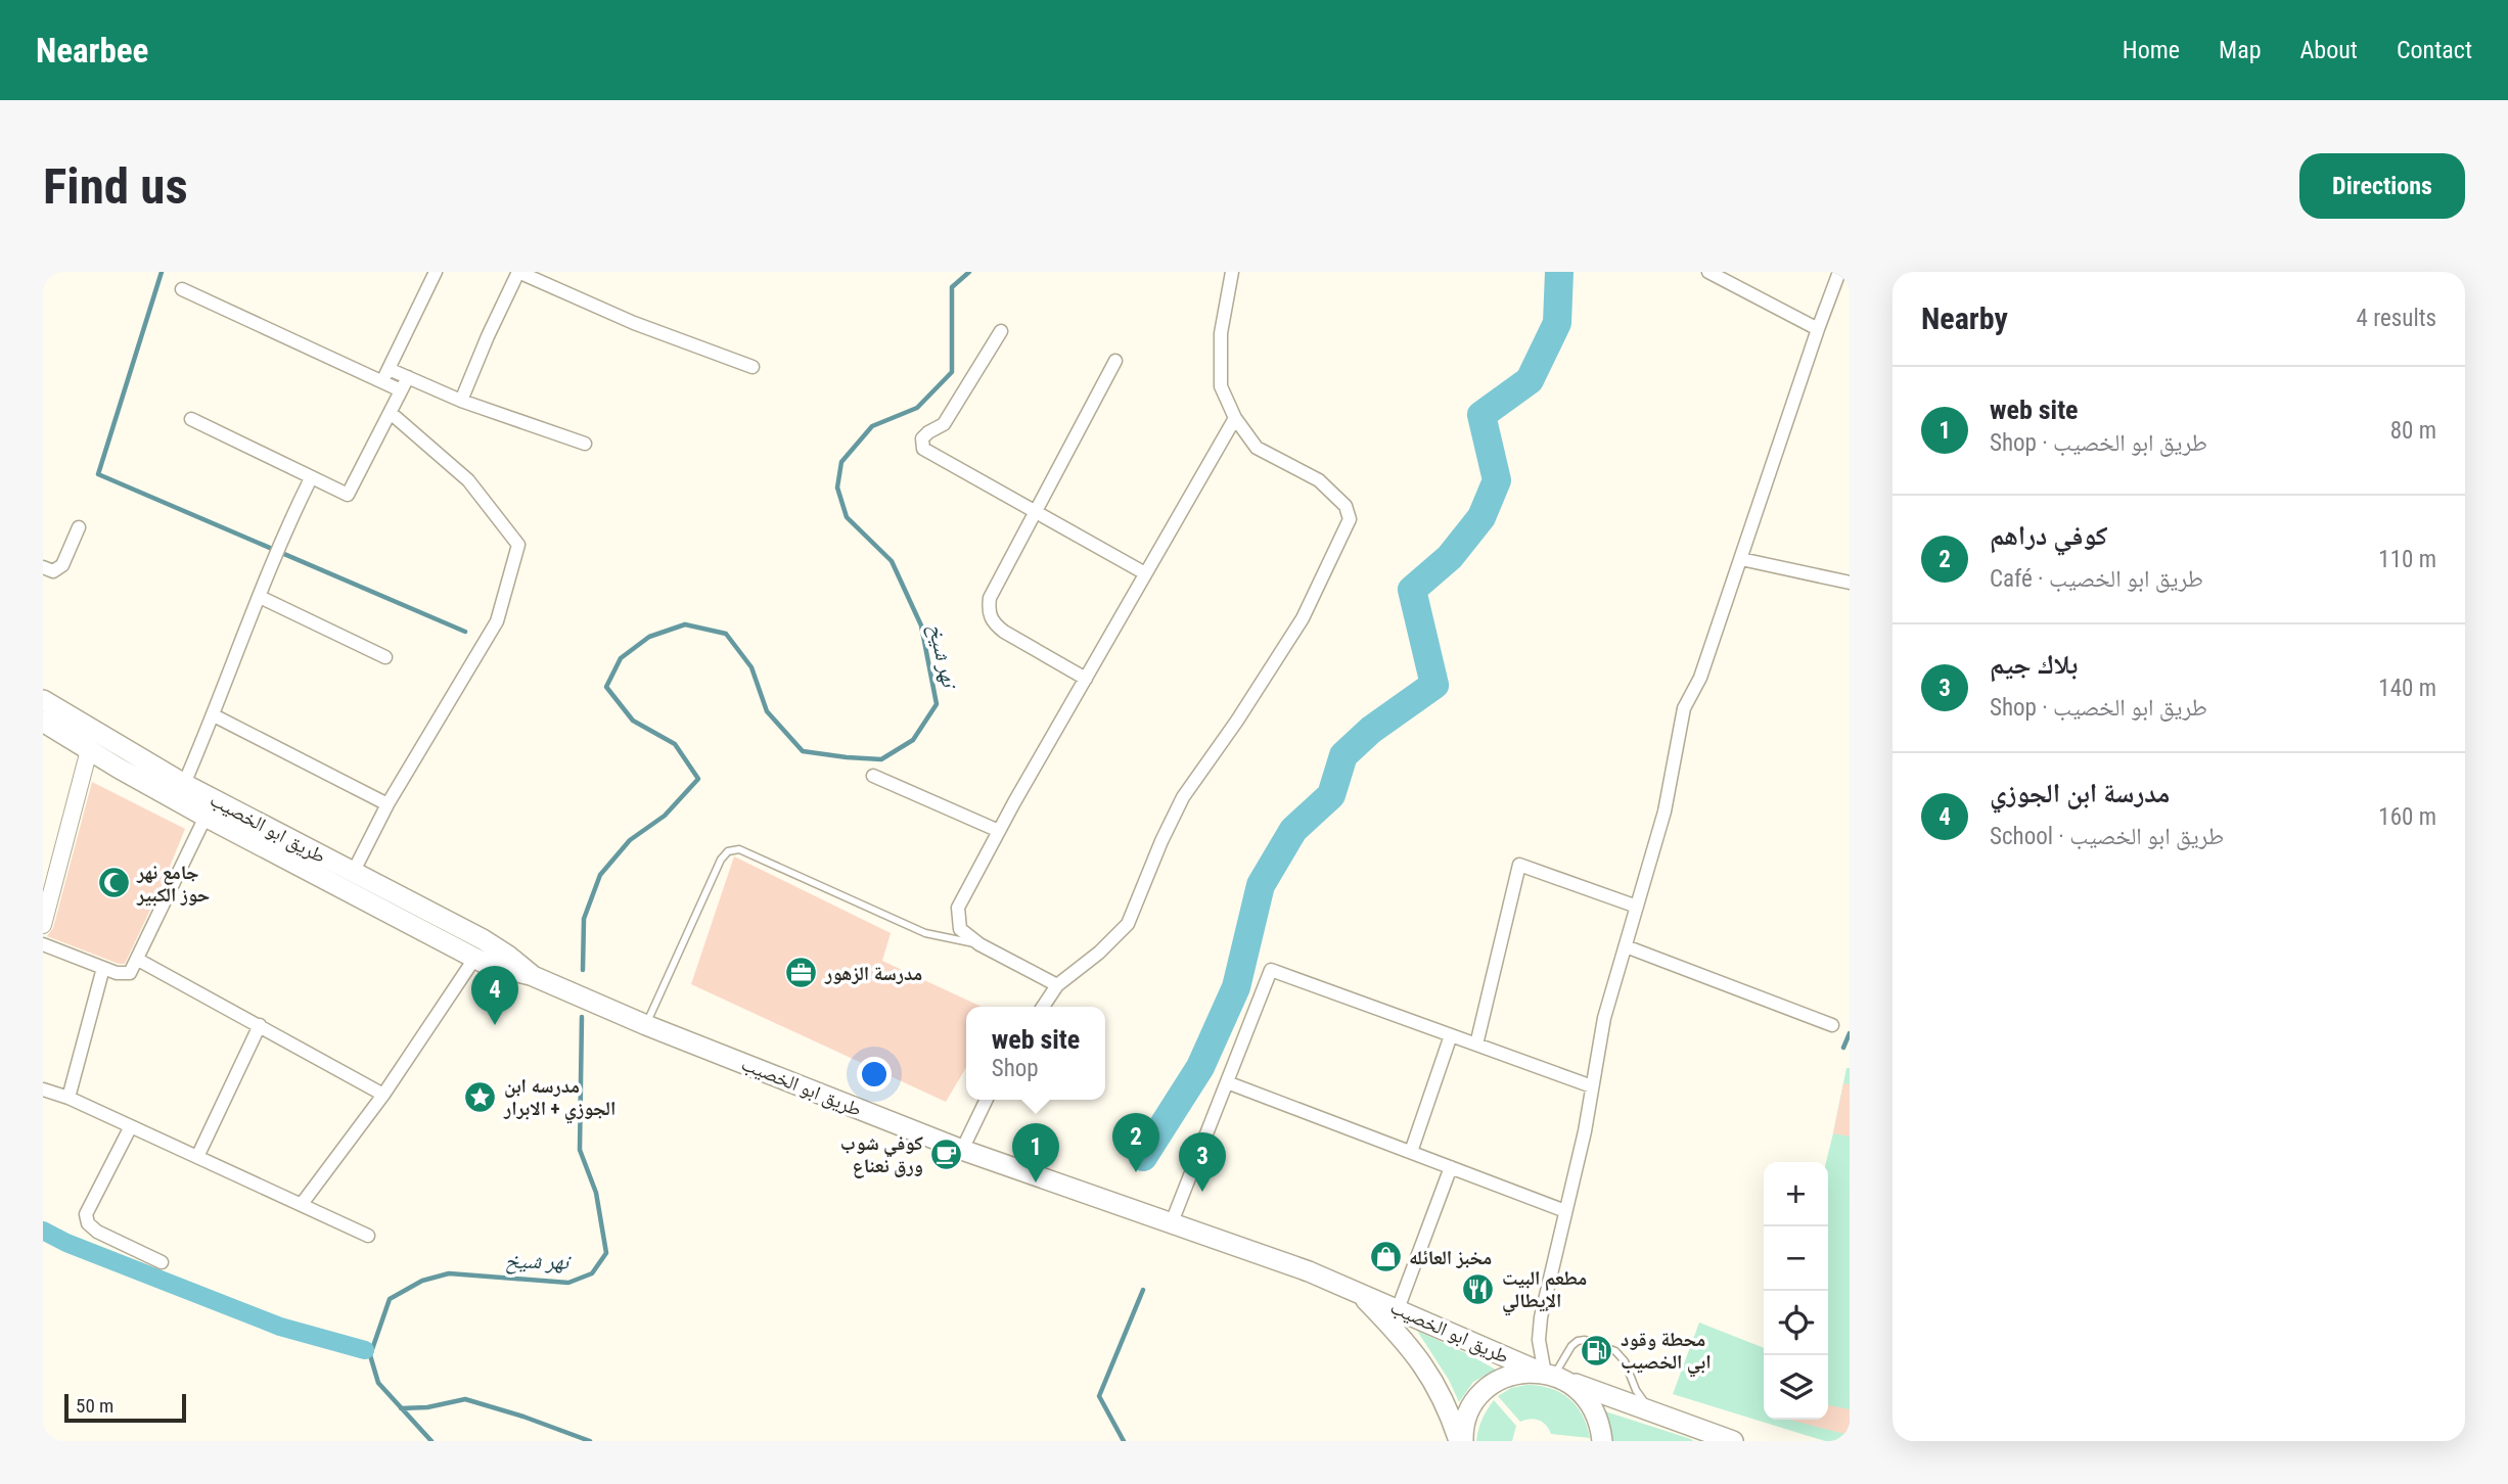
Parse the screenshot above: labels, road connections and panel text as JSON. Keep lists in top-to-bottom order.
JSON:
{
  "streets": {
    "main road": ["طريق ابو الخصيب"]
  },
  "water": ["نهر شيخ"],
  "places": {
    "mosque": ["جامع نهر حوز الكبير"],
    "office": ["مدرسة الزهور"],
    "place": ["مدرسه ابن الجوزي + الابرار"],
    "cafe": ["كوفي شوب ورق نعناع"],
    "shop": ["مخبز العائله"],
    "restaurant": ["مطعم البيت الإيطالي"],
    "fuel station": ["محطة وقود ابي الخصيب"]
  },
  "scale_bar": "50 m",
  "page": {
    "header": "Nearbee",
    "nav": [
      "Home",
      "Map",
      "About",
      "Contact"
    ],
    "buttons": "Directions",
    "title": "Find us",
    "heading": ["Nearby", "4 results"],
    "list": [
      {
        "mark": "1",
        "name": "web site",
        "note": "Shop · طريق ابو الخصيب",
        "value": "80 m"
      },
      {
        "mark": "2",
        "name": "كوفي دراهم",
        "note": "Café · طريق ابو الخصيب",
        "value": "110 m"
      },
      {
        "mark": "3",
        "name": "بلاك جيم",
        "note": "Shop · طريق ابو الخصيب",
        "value": "140 m"
      },
      {
        "mark": "4",
        "name": "مدرسة ابن الجوزي",
        "note": "School · طريق ابو الخصيب",
        "value": "160 m"
      }
    ],
    "pins": [
      "4",
      "2",
      "1",
      "3"
    ],
    "popup": ["web site", "Shop"],
    "map_buttons": ["+", "−"],
    "scale": "50 m"
  }
}
